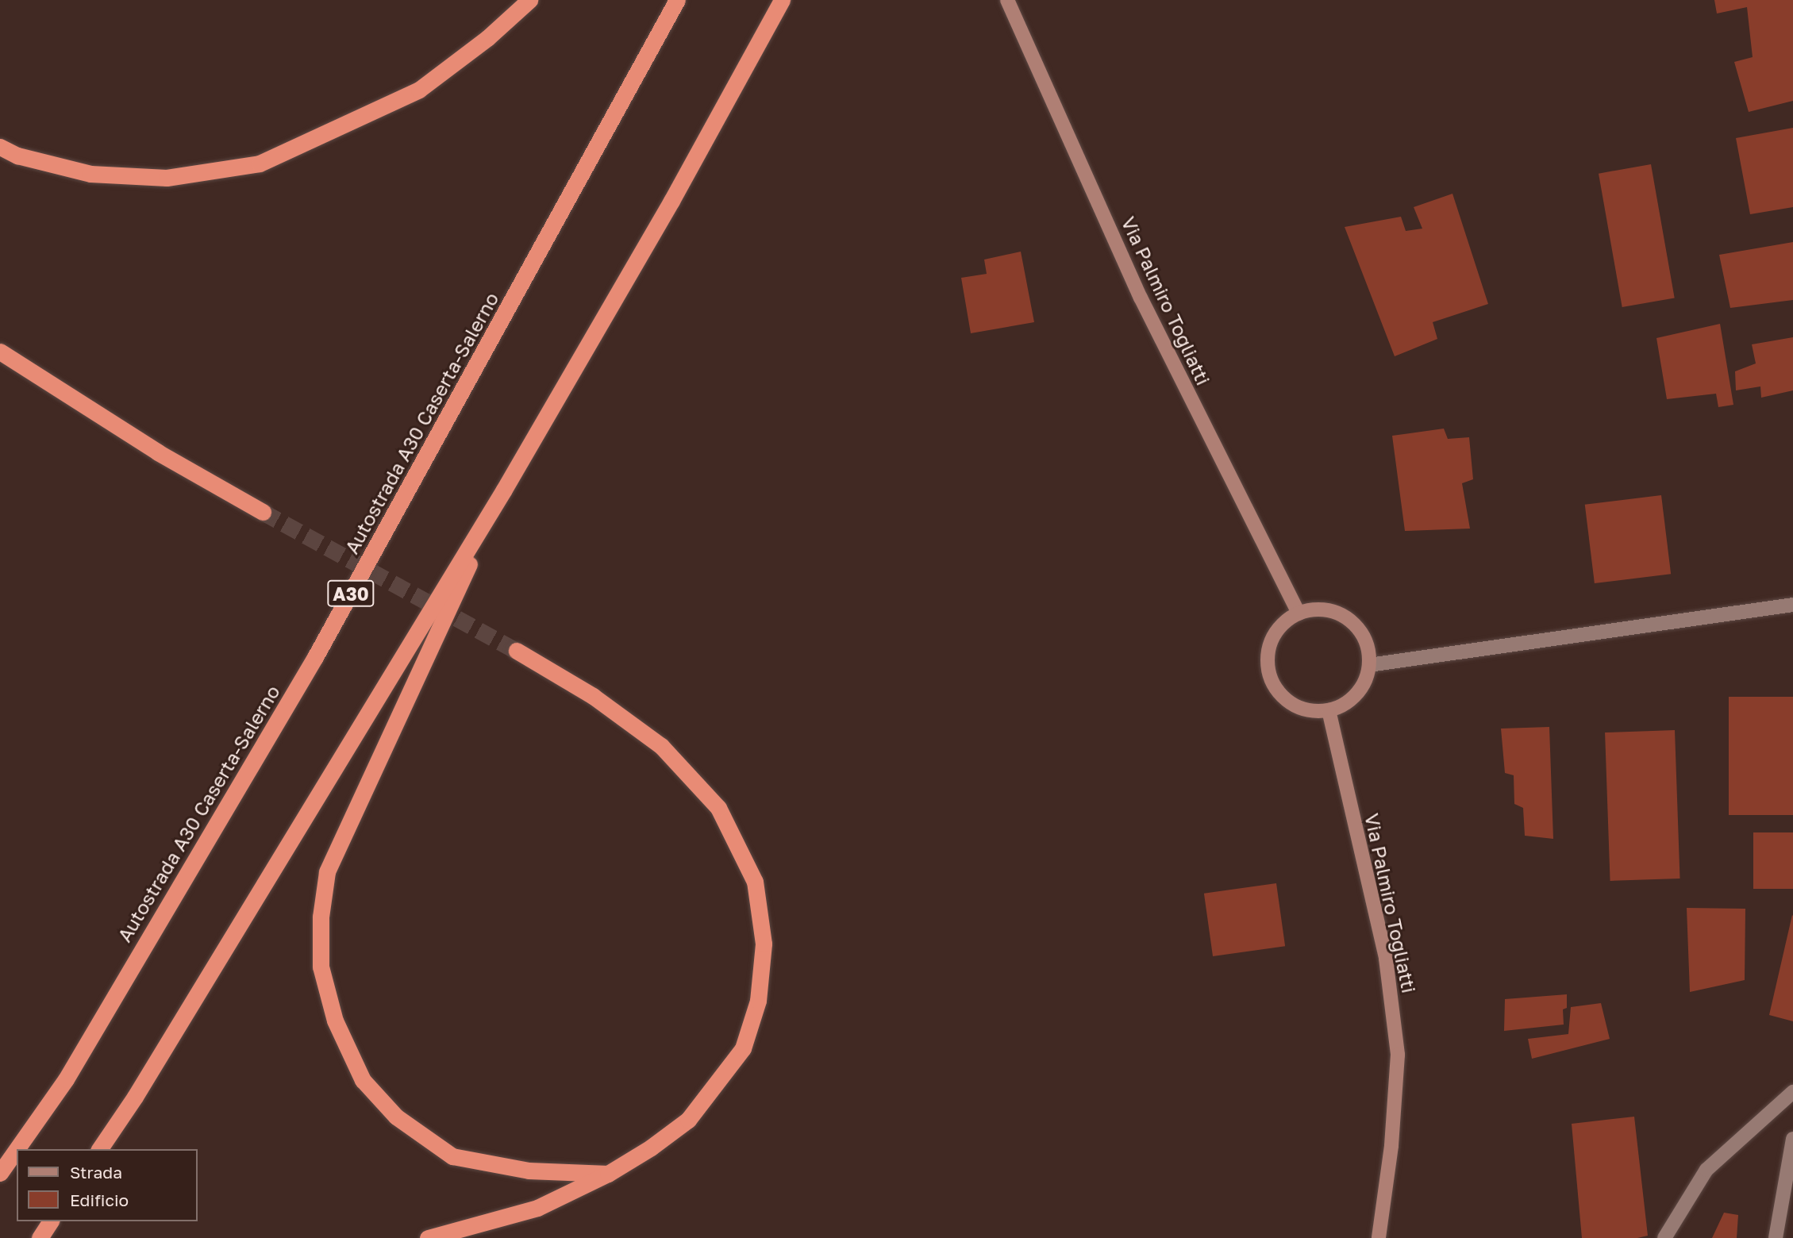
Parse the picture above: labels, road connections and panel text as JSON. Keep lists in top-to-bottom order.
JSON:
{
  "streets": {
    "highway": ["Autostrada A30 Caserta-Salerno", "A30"],
    "main road": ["Via Palmiro Togliatti"]
  },
  "legend": ["Strada", "Edificio"]
}
